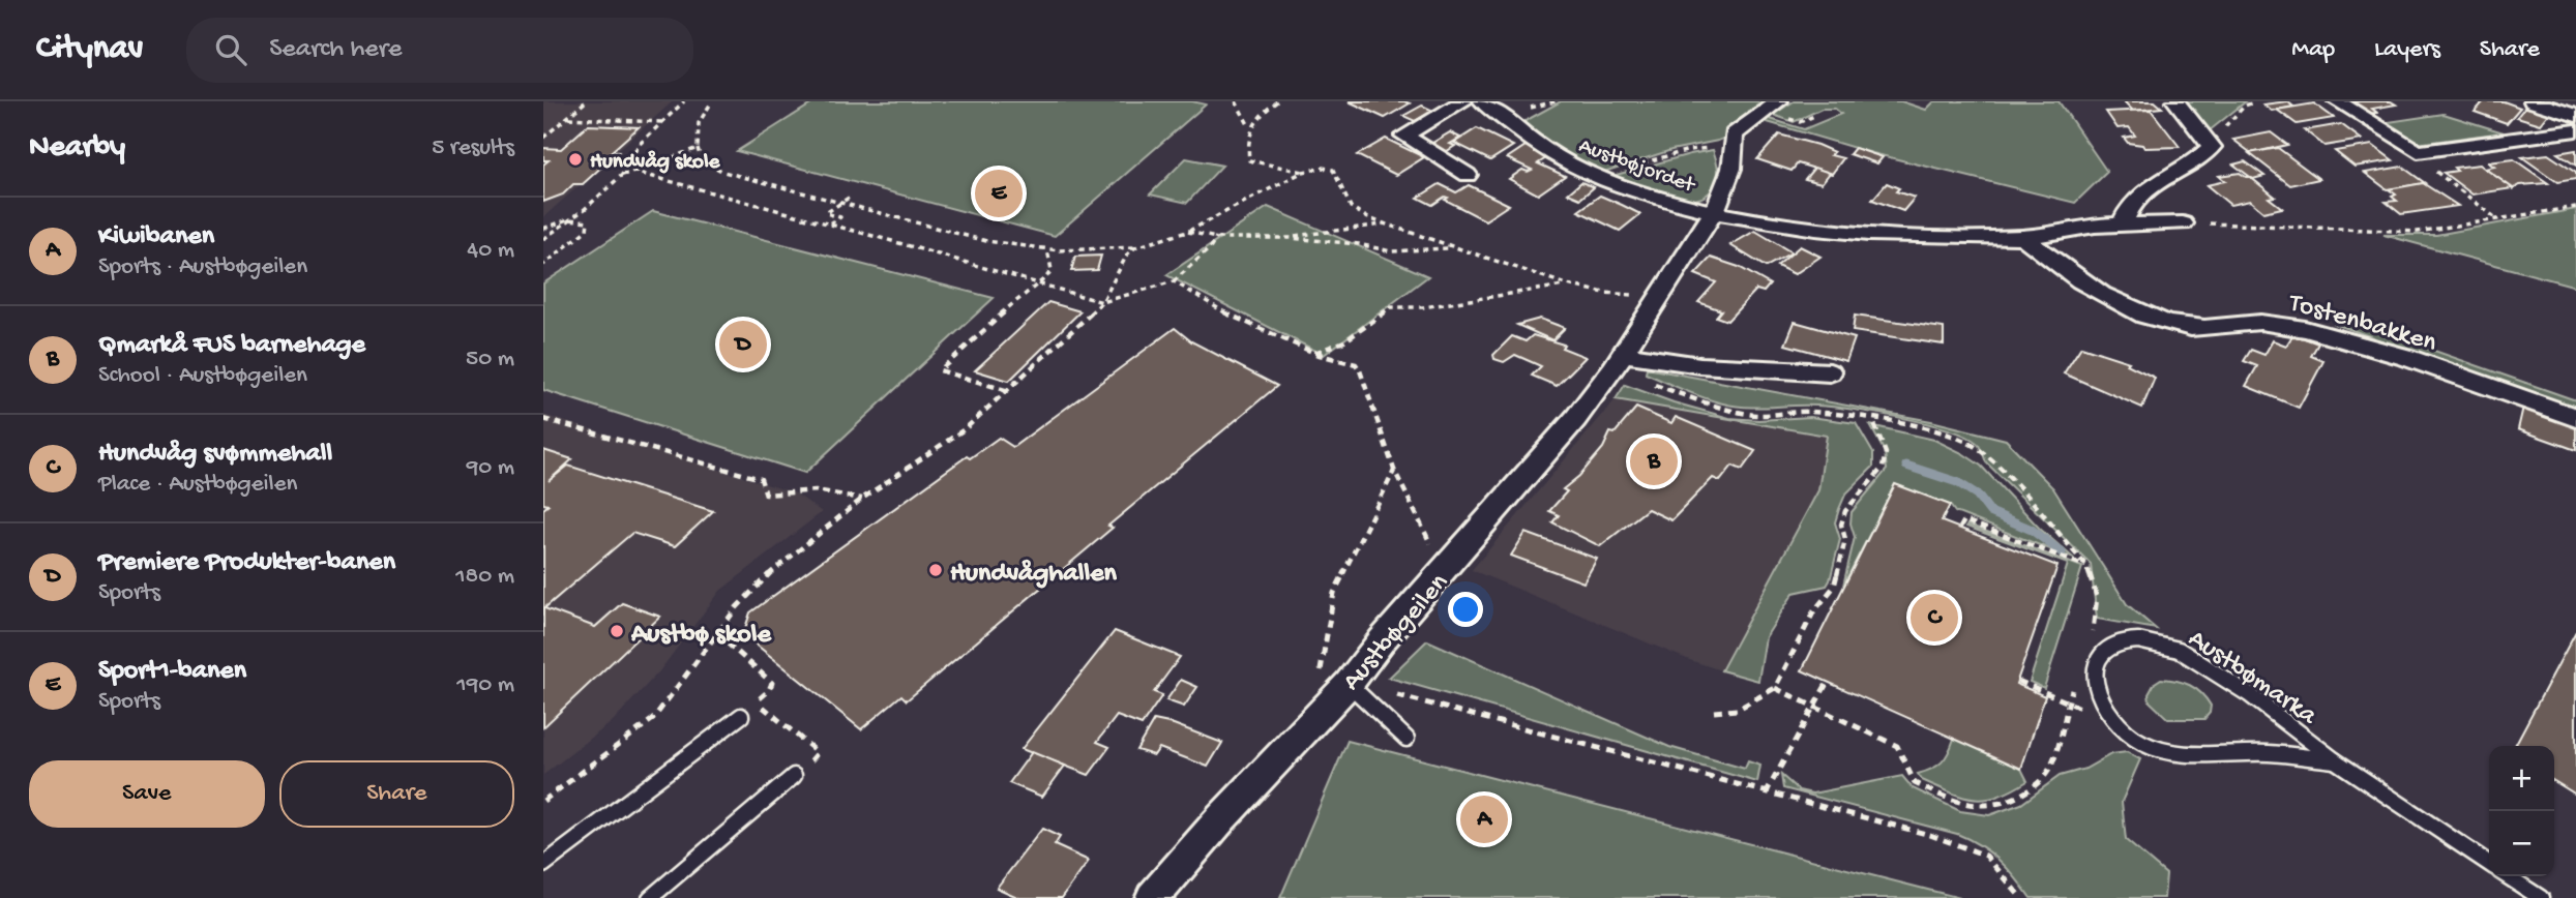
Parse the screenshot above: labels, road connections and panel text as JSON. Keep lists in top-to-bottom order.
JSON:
{
  "streets": {
    "street": ["Austbøjordet", "Tostenbakken", "Austbøgeilen"],
    "lane": ["Austbømarka"]
  },
  "crossings": [
    ["Austbøjordet", "Austbøgeilen"]
  ],
  "places": ["Hundvåg skole", "Hundvåghallen", "Austbø skole"],
  "page": {
    "header": "Citynav",
    "search": "Search here",
    "nav": ["Map", "Layers", "Share"],
    "heading": ["Nearby", "5 results"],
    "pins": [
      "E",
      "D",
      "B",
      "C",
      "A"
    ],
    "list": [
      {
        "mark": "A",
        "name": "Kiwibanen",
        "note": "Sports · Austbøgeilen",
        "value": "40 m"
      },
      {
        "mark": "B",
        "name": "Qmarkå FUS barnehage",
        "note": "School · Austbøgeilen",
        "value": "50 m"
      },
      {
        "mark": "C",
        "name": "Hundvåg svømmehall",
        "note": "Place · Austbøgeilen",
        "value": "90 m"
      },
      {
        "mark": "D",
        "name": "Premiere Produkter-banen",
        "note": "Sports",
        "value": "180 m"
      },
      {
        "mark": "E",
        "name": "Sport1-banen",
        "note": "Sports",
        "value": "190 m"
      }
    ],
    "buttons": ["Save", "Share"],
    "map_buttons": ["+", "−"]
  }
}
